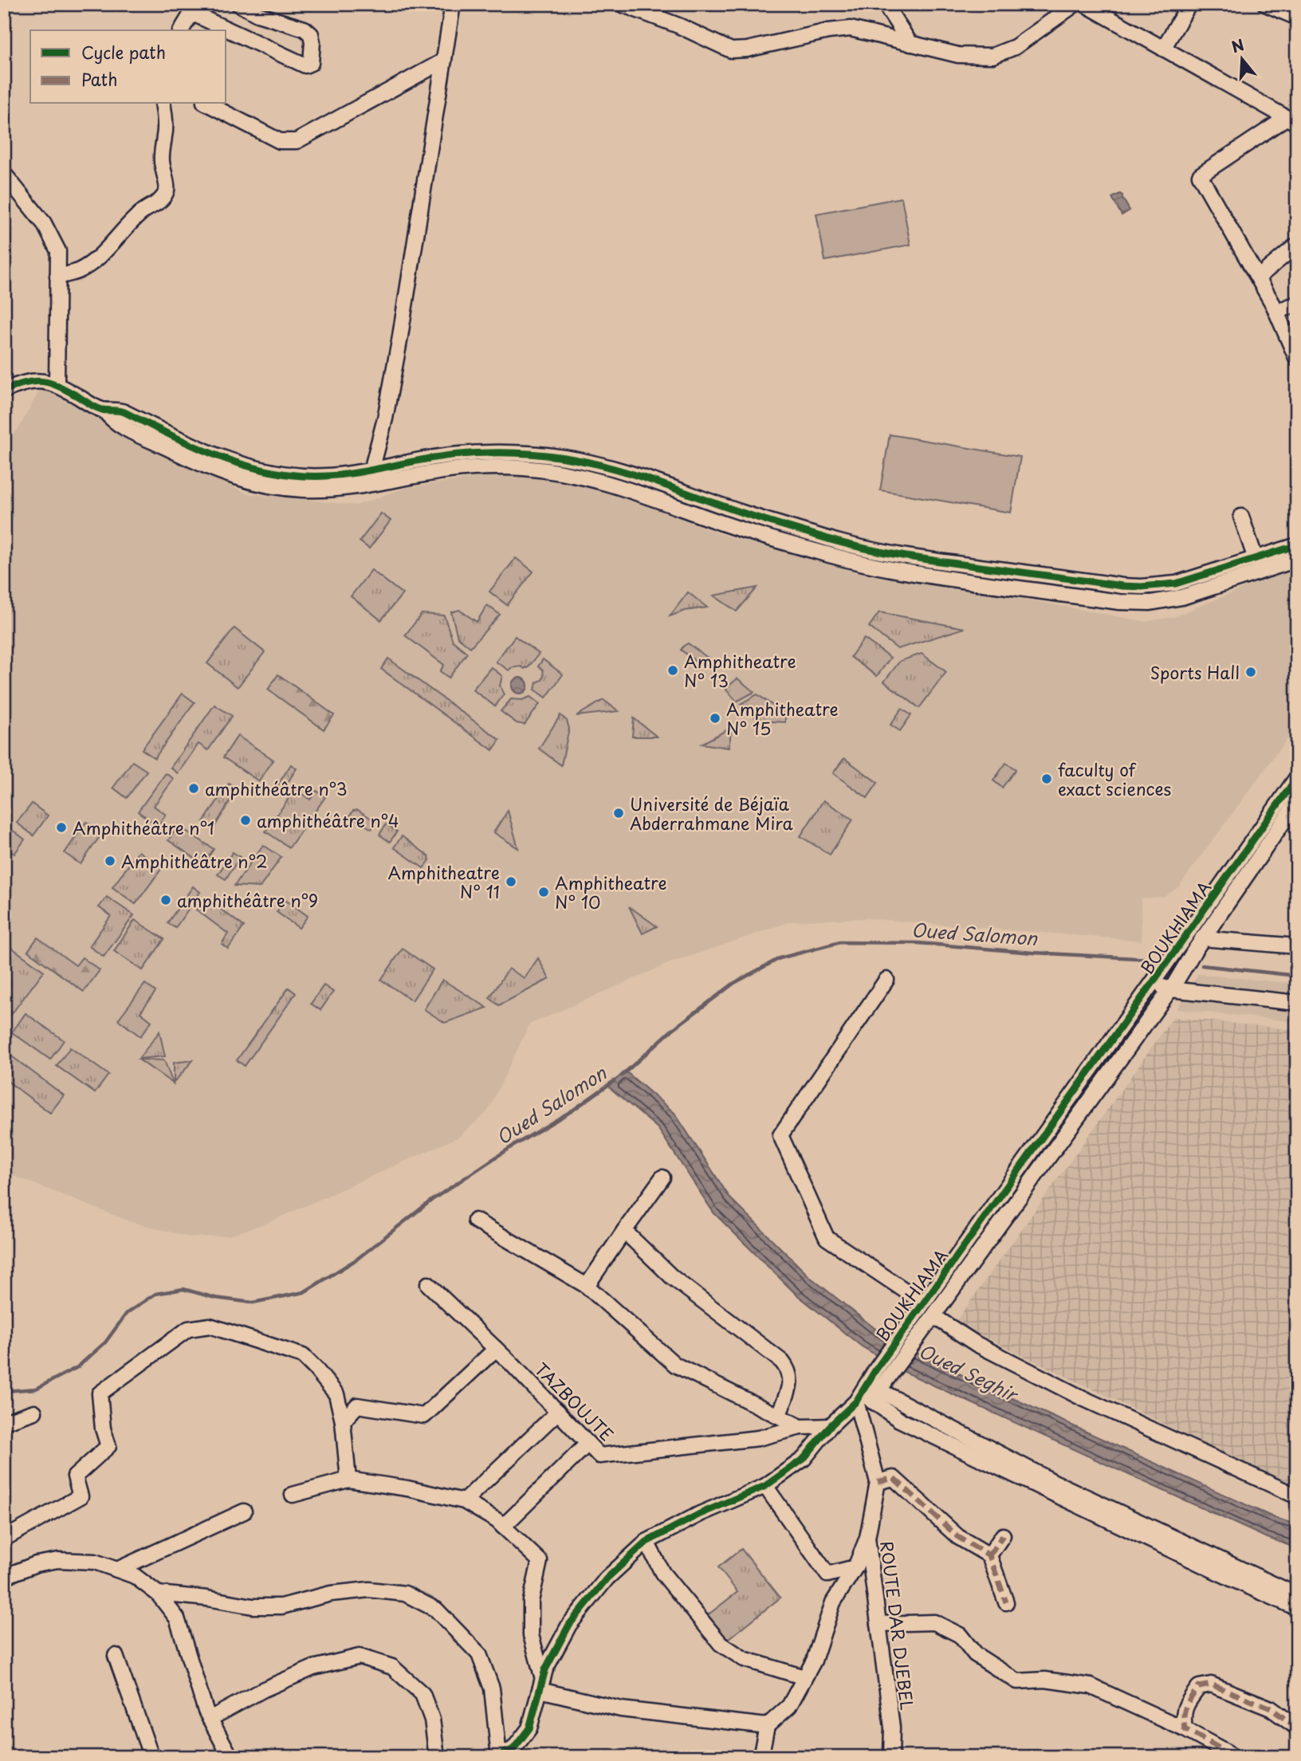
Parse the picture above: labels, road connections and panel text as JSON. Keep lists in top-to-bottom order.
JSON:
{
  "streets": {
    "street": ["BOUKHIAMA", "TAZBOUJTE", "ROUTE DAR DJEBEL"]
  },
  "crossings": [
    ["BOUKHIAMA", "TAZBOUJTE"],
    ["BOUKHIAMA", "ROUTE DAR DJEBEL"]
  ],
  "water": ["Oued Salomon", "Oued Seghir"],
  "places": [
    "Amphitheatre N° 13",
    "Sports Hall",
    "Amphitheatre N° 15",
    "faculty of exact sciences",
    "amphithéâtre n°3",
    "Université de Béjaïa Abderrahmane Mira",
    "amphithéâtre n°4",
    "Amphithéâtre n°1",
    "Amphithéâtre n°2",
    "Amphitheatre N° 11",
    "Amphitheatre N° 10",
    "amphithéâtre n°9"
  ],
  "legend": ["Cycle path", "Path"],
  "north": "top"
}
